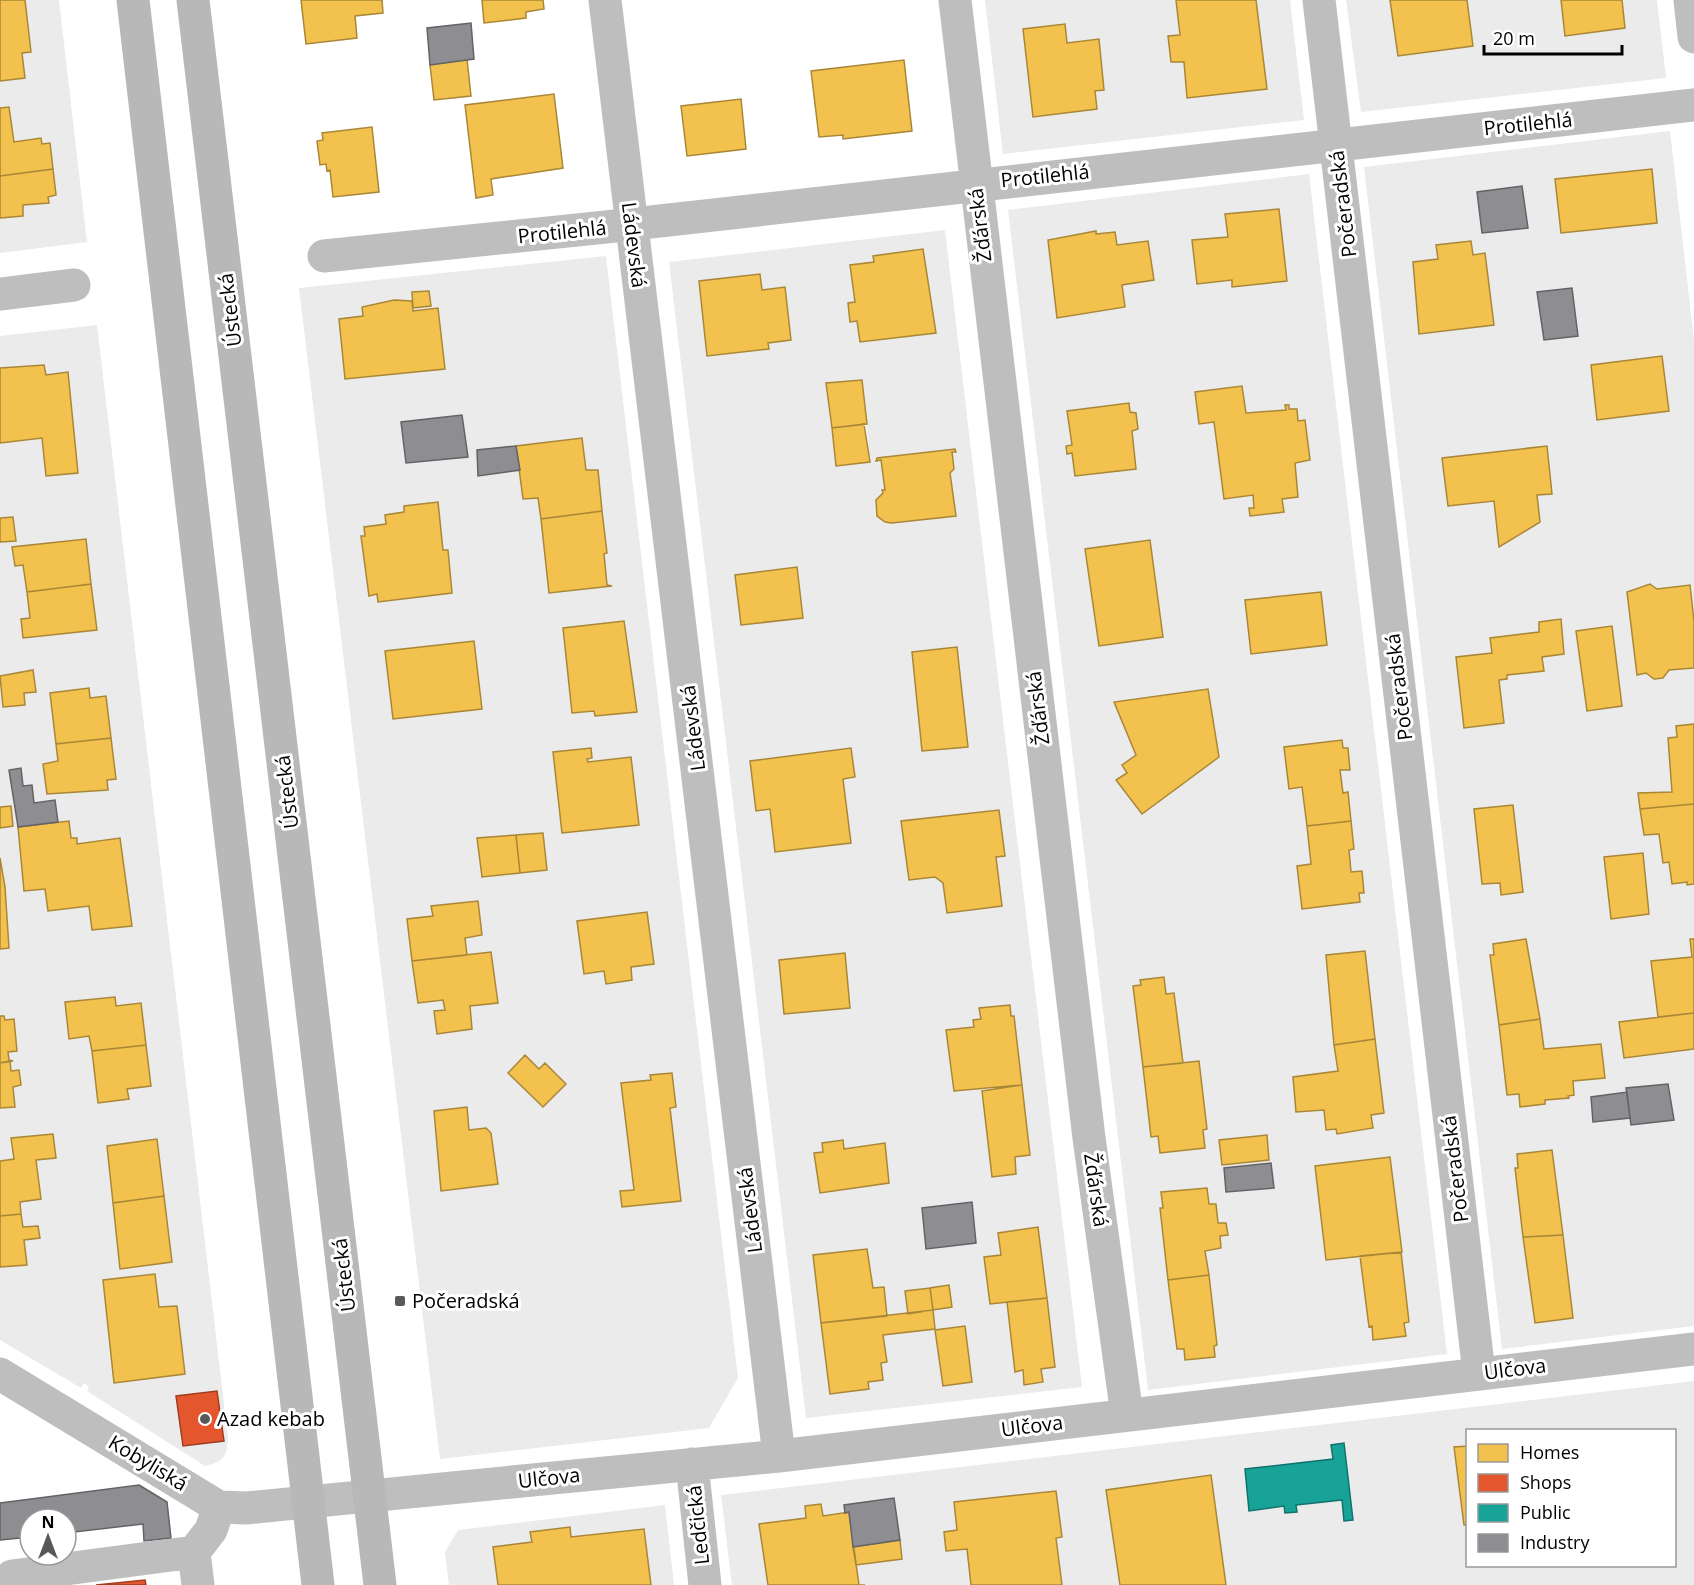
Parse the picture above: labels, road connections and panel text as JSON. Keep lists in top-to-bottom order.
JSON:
{
  "streets": {
    "main road": ["Ústecká"],
    "street": [
      "Protilehlá",
      "Počeradská",
      "Žďárská",
      "Ládevská",
      "Ulčova",
      "Kobyliská",
      "Ledčická"
    ]
  },
  "crossings": [
    ["Protilehlá", "Počeradská"],
    ["Protilehlá", "Žďárská"],
    ["Protilehlá", "Ládevská"],
    ["Počeradská", "Ulčova"],
    ["Žďárská", "Ulčova"],
    ["Ládevská", "Ulčova"],
    ["Ústecká", "Ulčova"],
    ["Ulčova", "Kobyliská"],
    ["Ulčova", "Ledčická"]
  ],
  "places": {
    "transit": ["Počeradská"],
    "other": ["Azad kebab"]
  },
  "legend": [
    "Homes",
    "Shops",
    "Public",
    "Industry"
  ],
  "scale_bar": "20 m",
  "north": "top"
}
